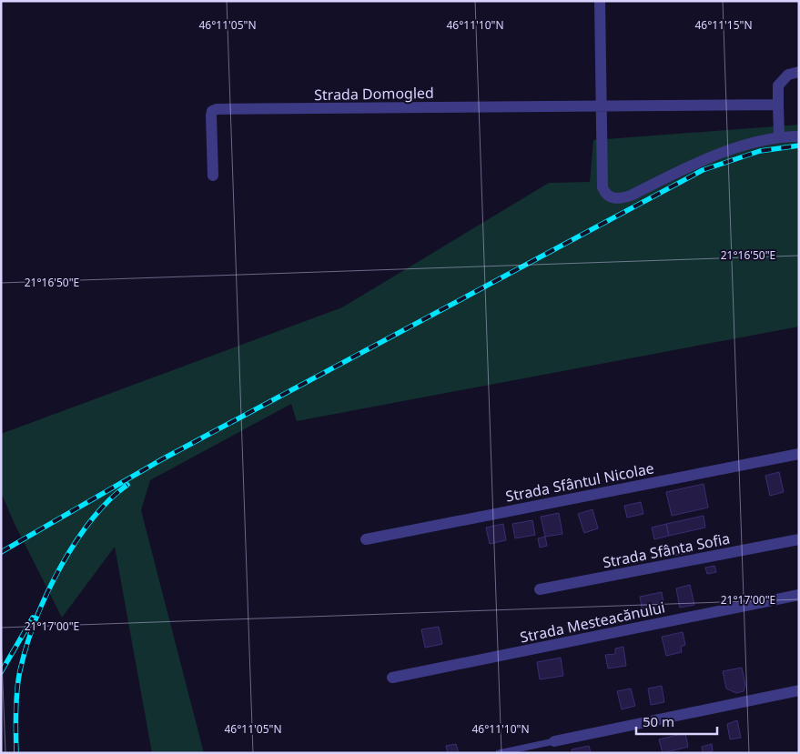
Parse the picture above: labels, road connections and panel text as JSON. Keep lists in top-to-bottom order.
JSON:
{
  "streets": {
    "street": [
      "Strada Domogled",
      "Strada Sfântul Nicolae",
      "Strada Sfânta Sofia",
      "Strada Mesteacănului"
    ]
  },
  "scale_bar": "50 m",
  "coordinates": [
    "46°11'05\"N",
    "46°11'10\"N",
    "46°11'15\"N",
    "21°16'50\"E",
    "21°17'00\"E"
  ]
}
